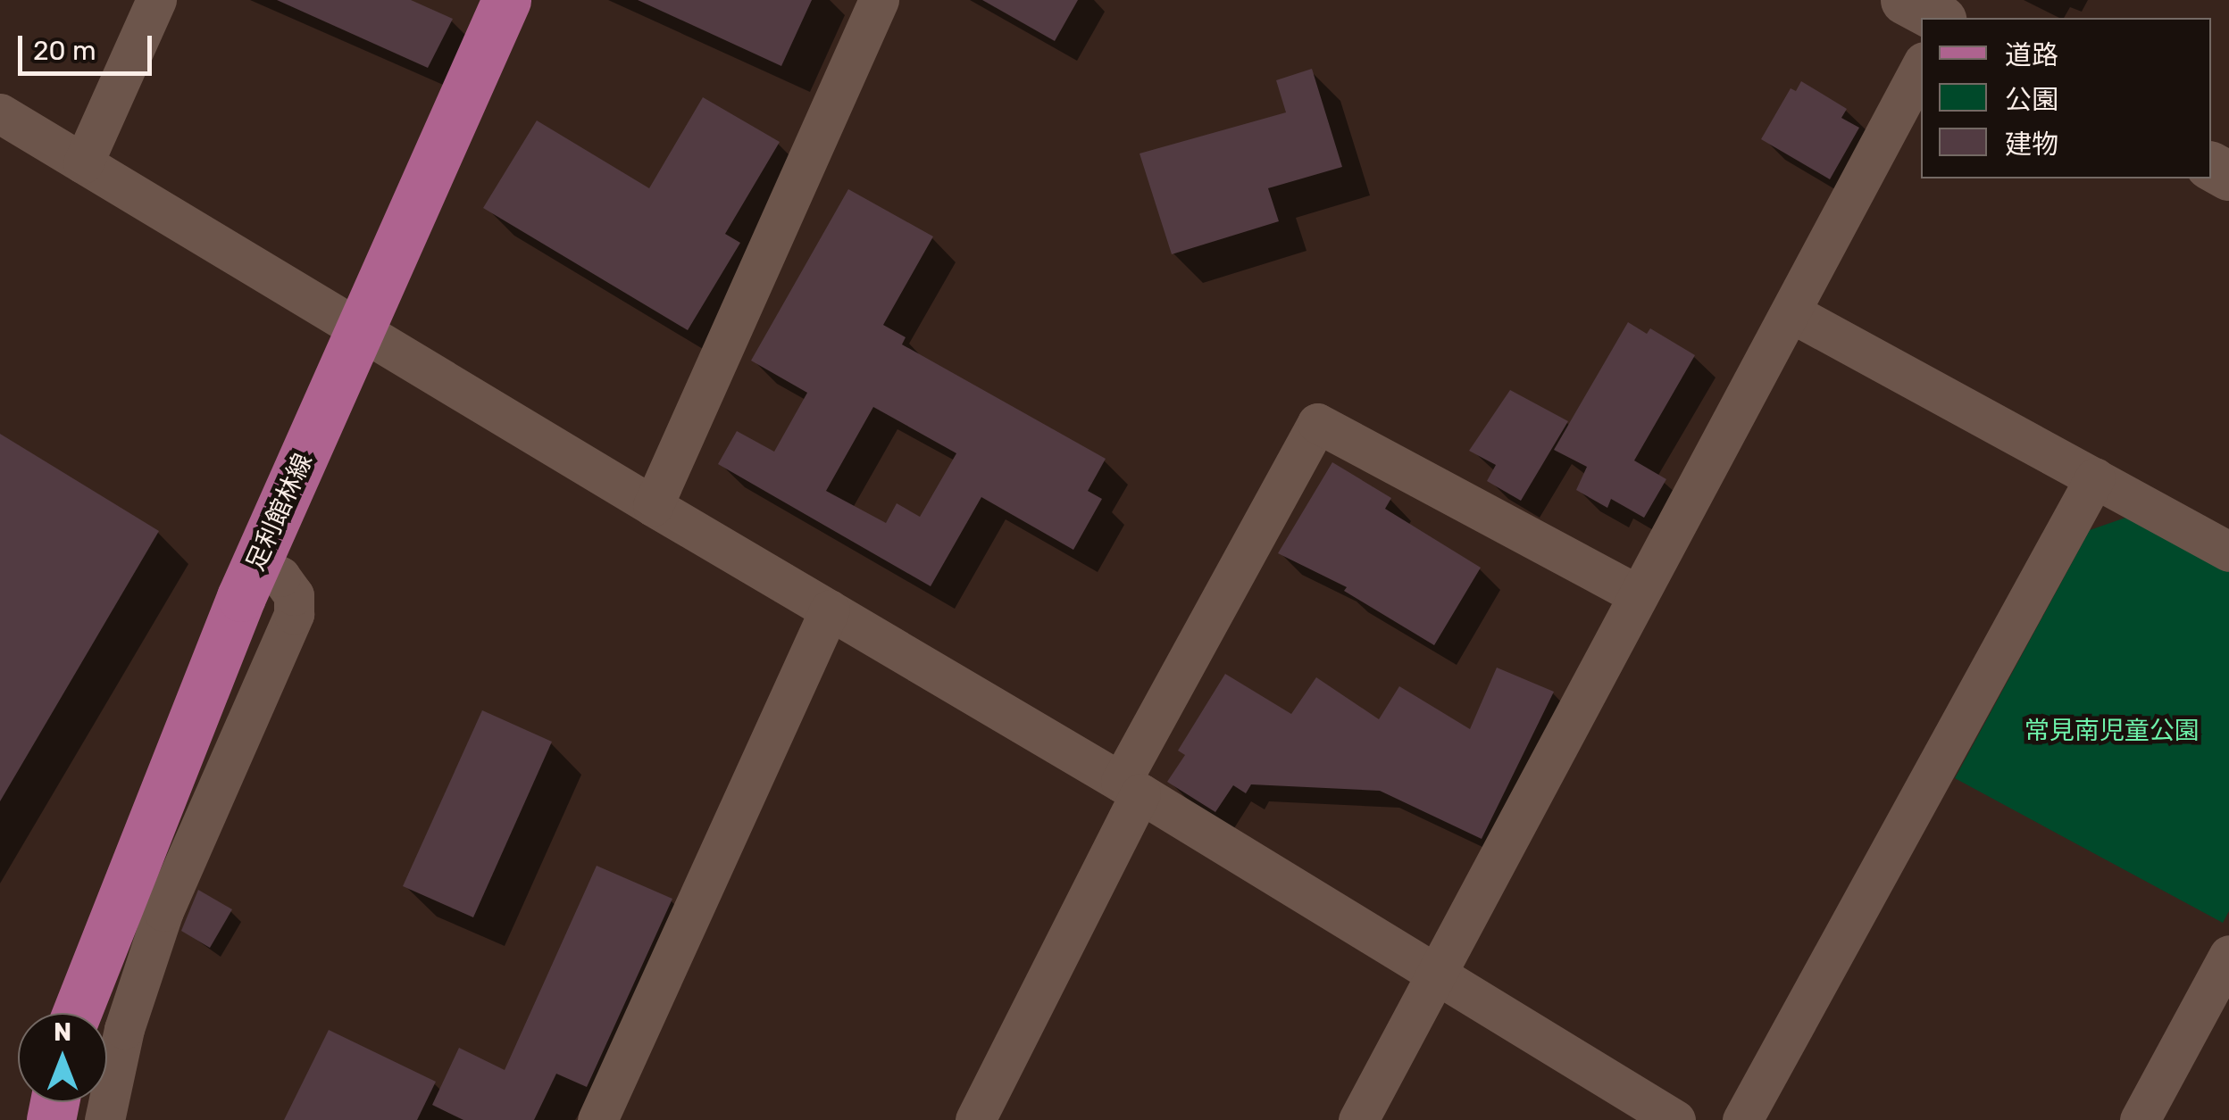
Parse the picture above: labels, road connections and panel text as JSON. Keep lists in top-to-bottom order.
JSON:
{
  "streets": {
    "main road": ["足利館林線"]
  },
  "parks": ["常見南児童公園"],
  "legend": ["道路", "公園", "建物"],
  "scale_bar": "20 m",
  "north": "top"
}
